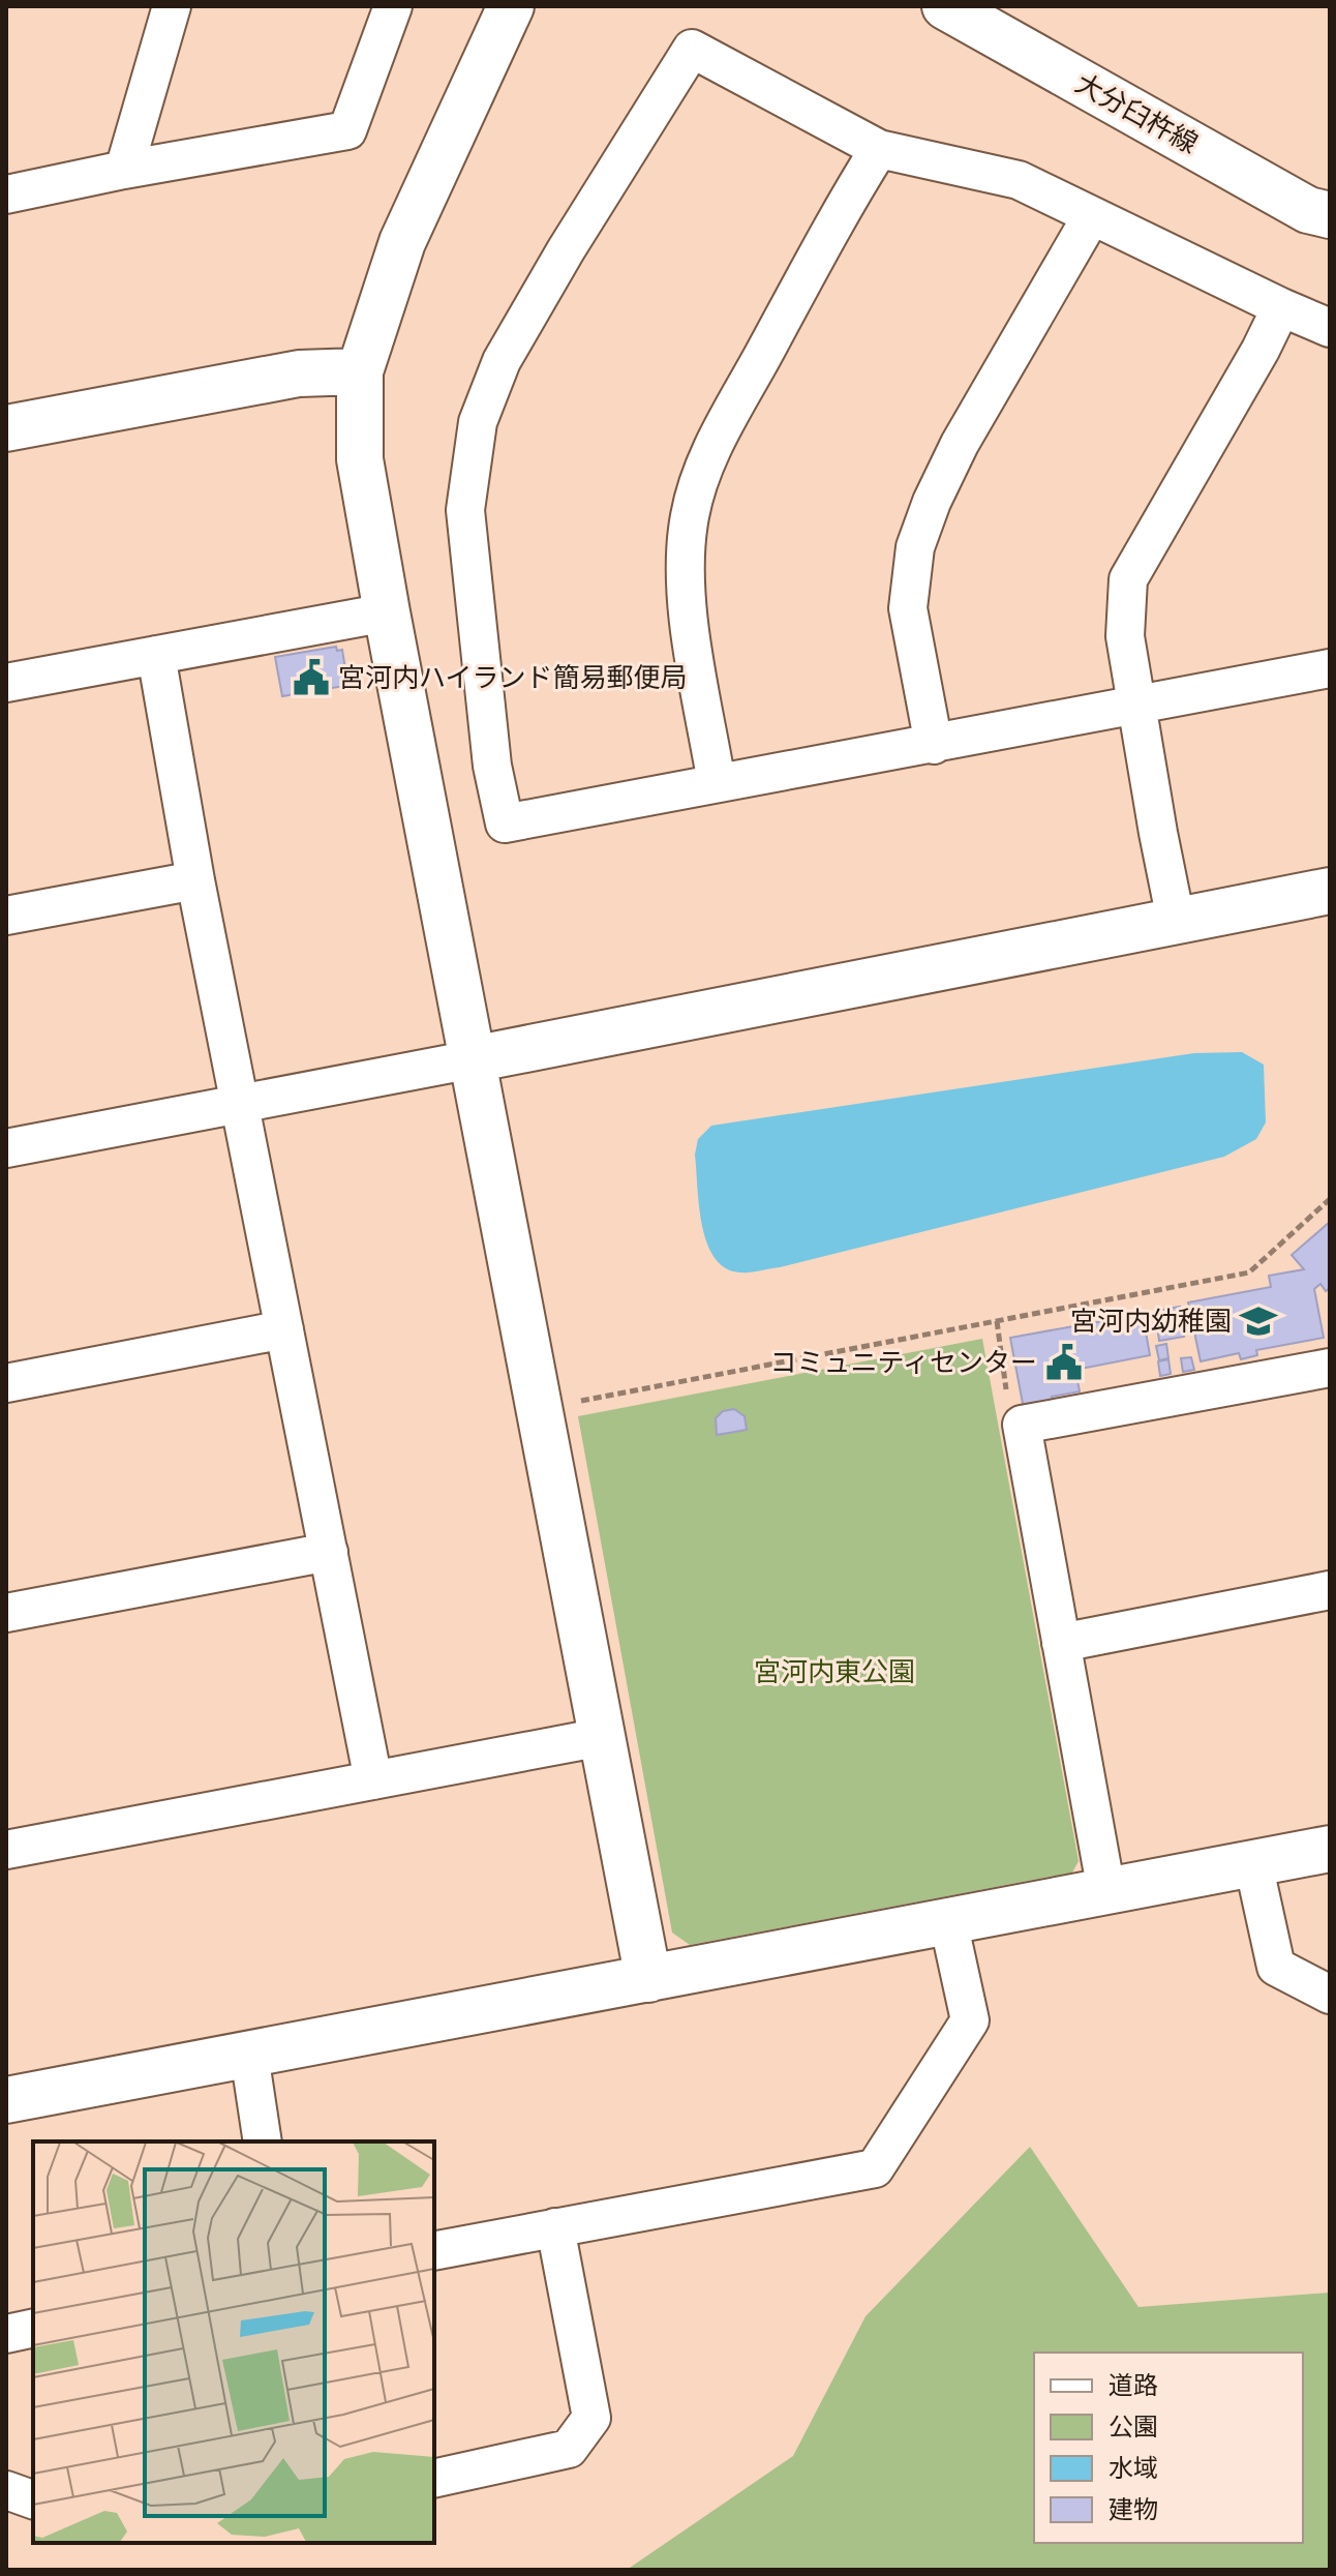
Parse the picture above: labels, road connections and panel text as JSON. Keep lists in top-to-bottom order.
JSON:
{
  "streets": {
    "street": ["大分臼杵線"]
  },
  "parks": ["宮河内東公園"],
  "places": {
    "public building": ["宮河内ハイランド簡易郵便局", "コミュニティセンター"],
    "school or university": ["宮河内幼稚園"]
  },
  "legend": [
    "道路",
    "公園",
    "水域",
    "建物"
  ]
}
